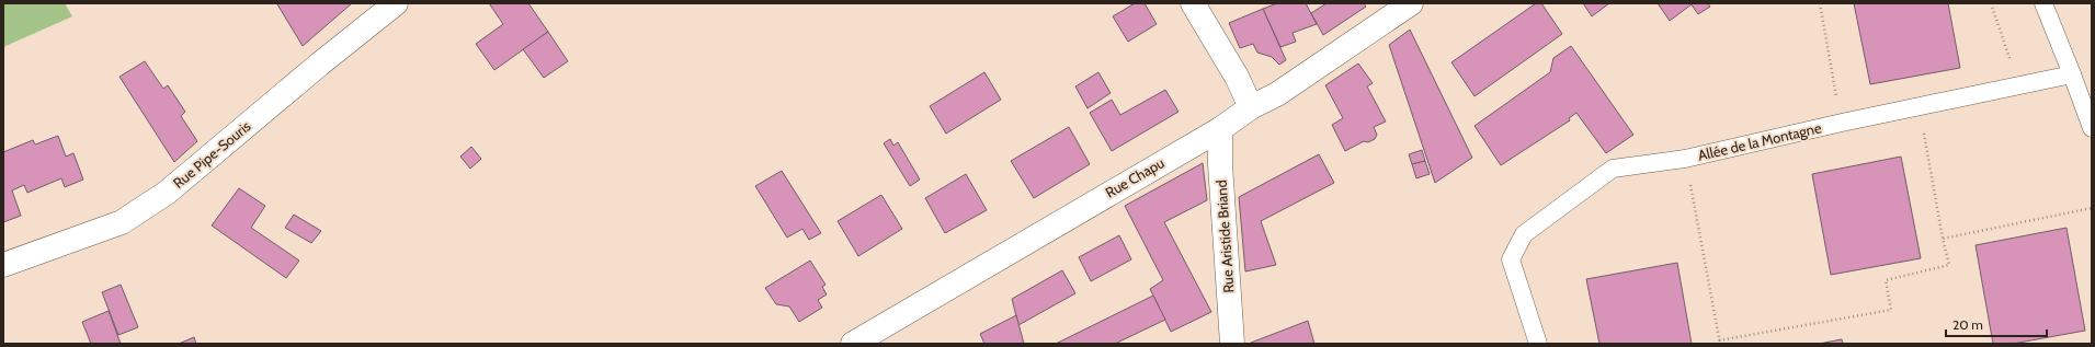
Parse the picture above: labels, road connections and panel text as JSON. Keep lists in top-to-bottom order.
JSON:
{
  "streets": {
    "street": ["Rue Pipe-Souris", "Rue Chapu", "Rue Aristide Briand"],
    "lane": ["Allée de la Montagne"]
  },
  "crossings": [
    ["Rue Chapu", "Rue Aristide Briand"]
  ],
  "scale_bar": "20 m"
}
